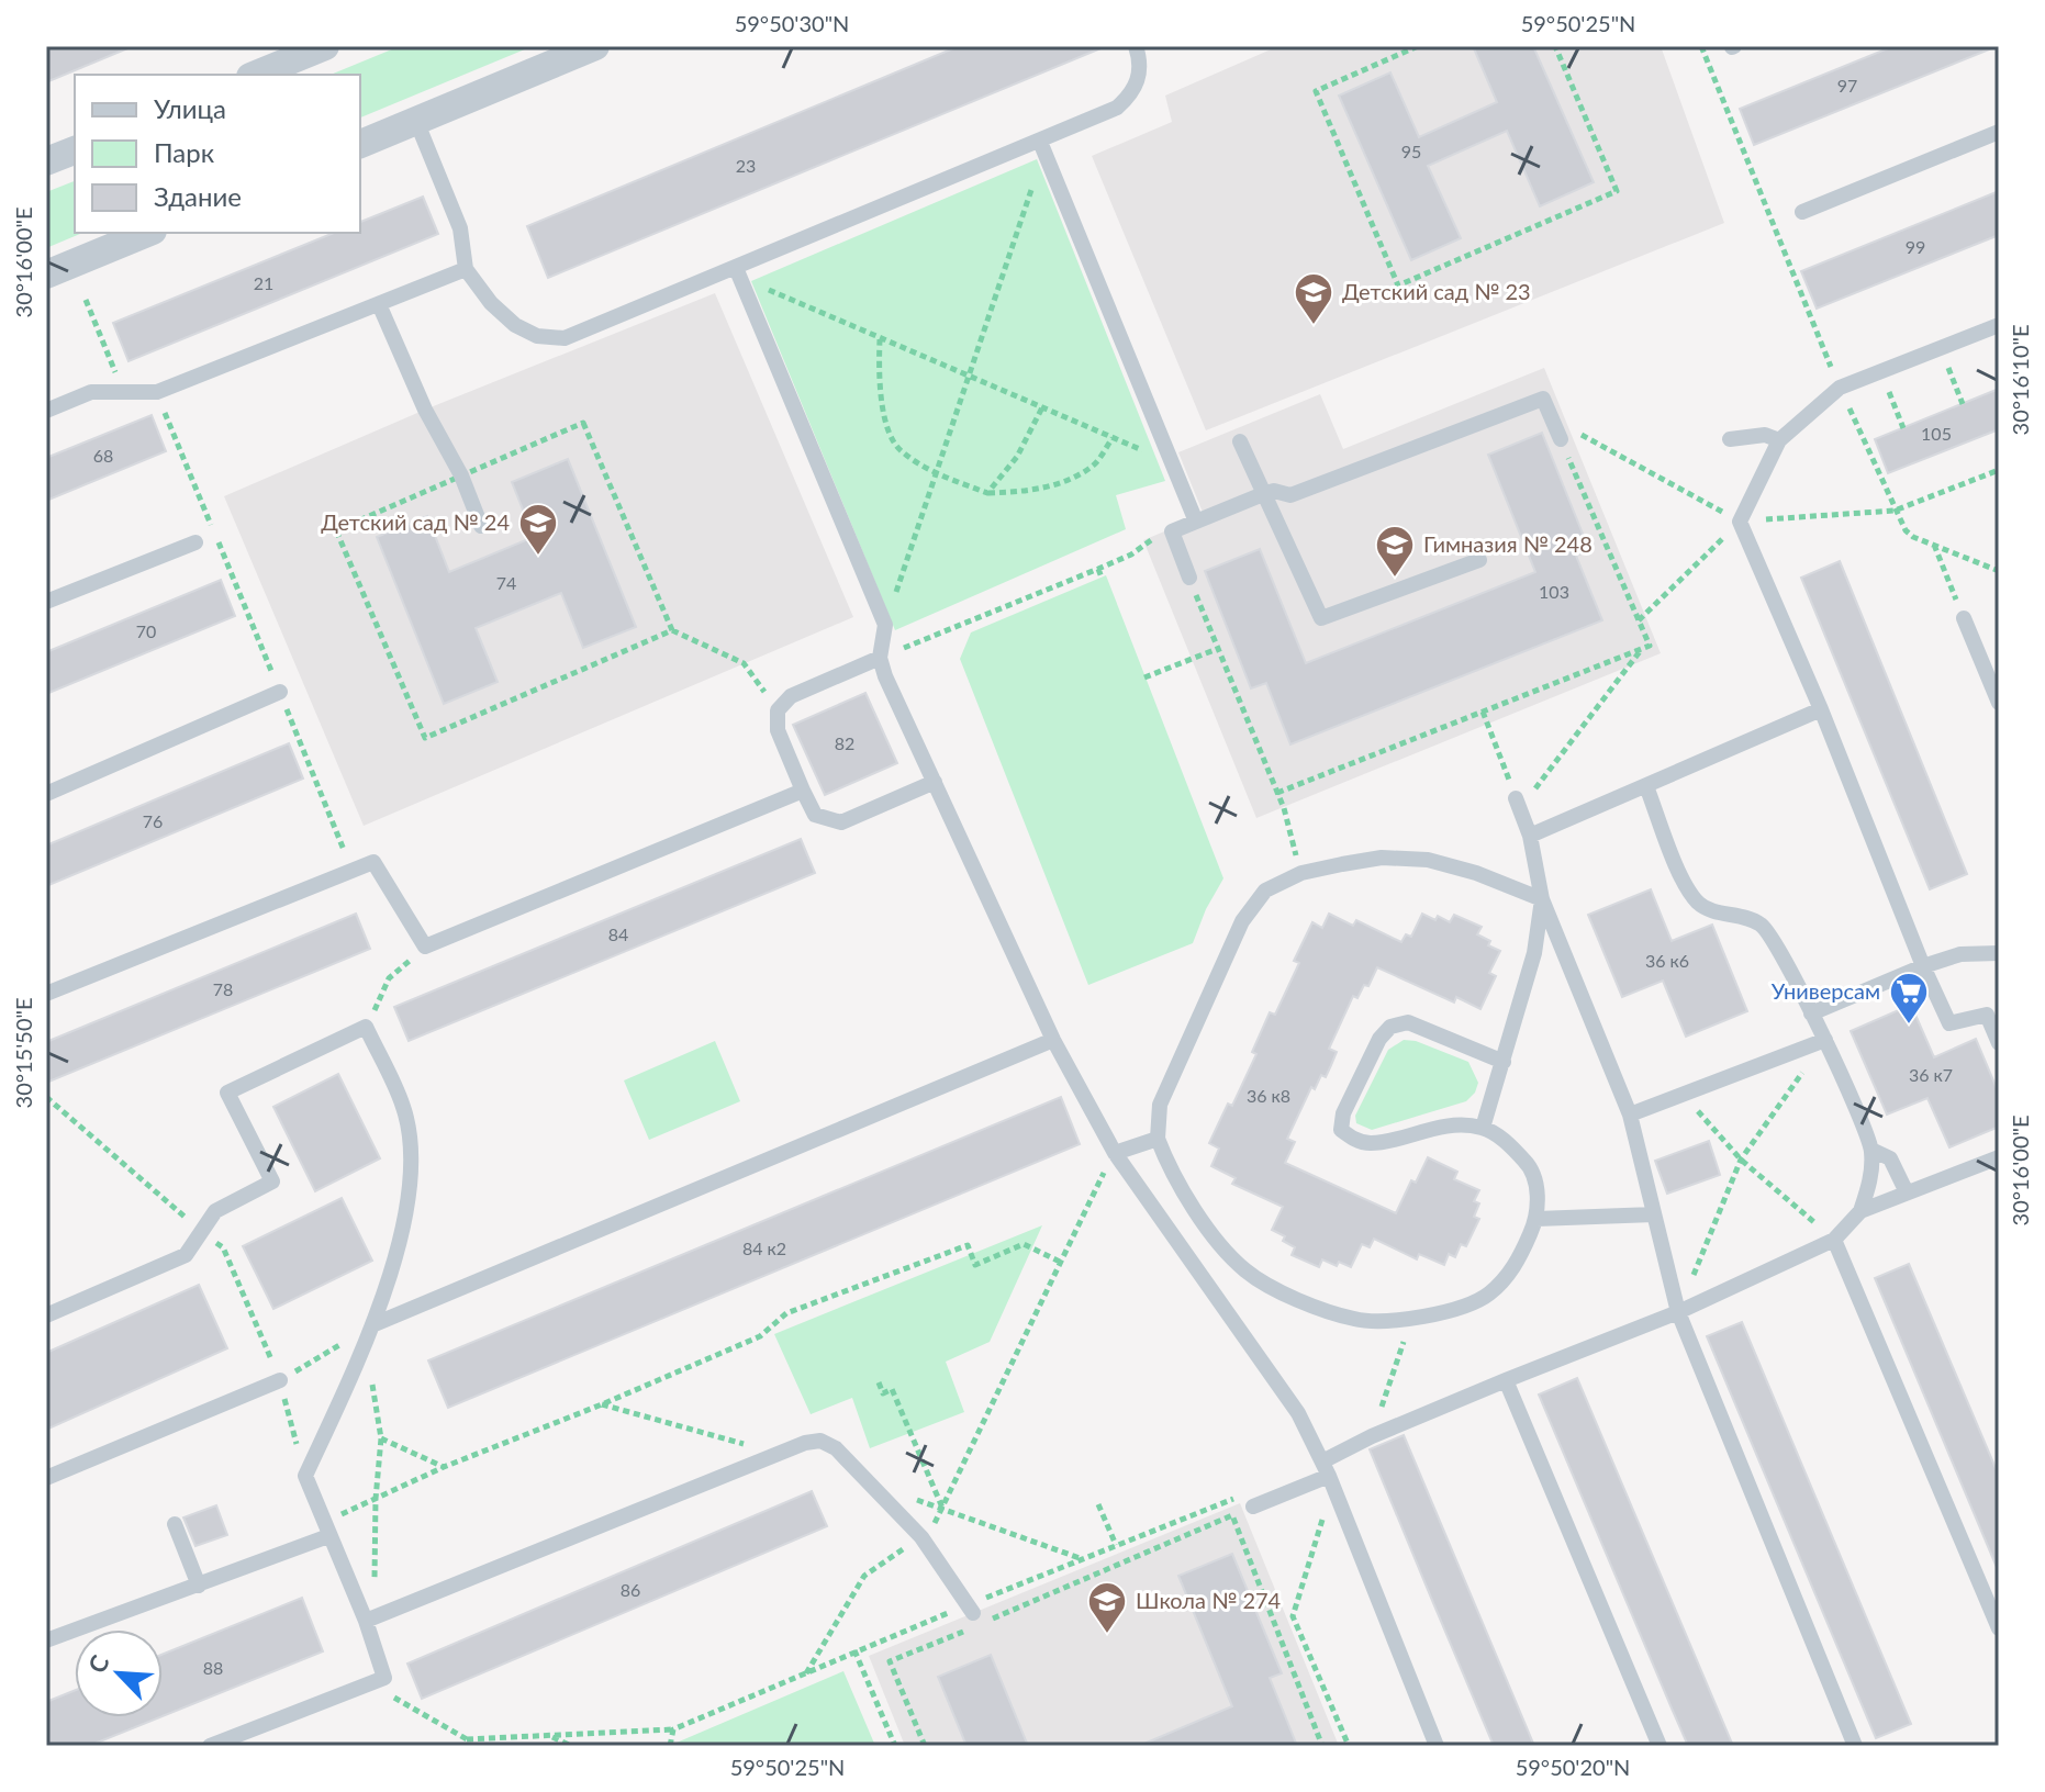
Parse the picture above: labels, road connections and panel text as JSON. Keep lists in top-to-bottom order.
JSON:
{
  "places": {
    "school or university": [
      "Детский сад № 23",
      "Детский сад № 24",
      "Гимназия № 248",
      "Школа № 274"
    ],
    "supermarket": ["Универсам"]
  },
  "house_numbers": [
    "97",
    "95",
    "23",
    "99",
    "21",
    "105",
    "68",
    "74",
    "103",
    "70",
    "82",
    "76",
    "84",
    "36 к6",
    "78",
    "36 к7",
    "36 к8",
    "84 к2",
    "86",
    "88"
  ],
  "legend": ["Улица", "Парк", "Здание"],
  "north": "top left",
  "coordinates": [
    "59°50'30\"N",
    "59°50'25\"N",
    "30°16'00\"E",
    "30°16'10\"E",
    "30°15'50\"E",
    "59°50'20\"N"
  ]
}
